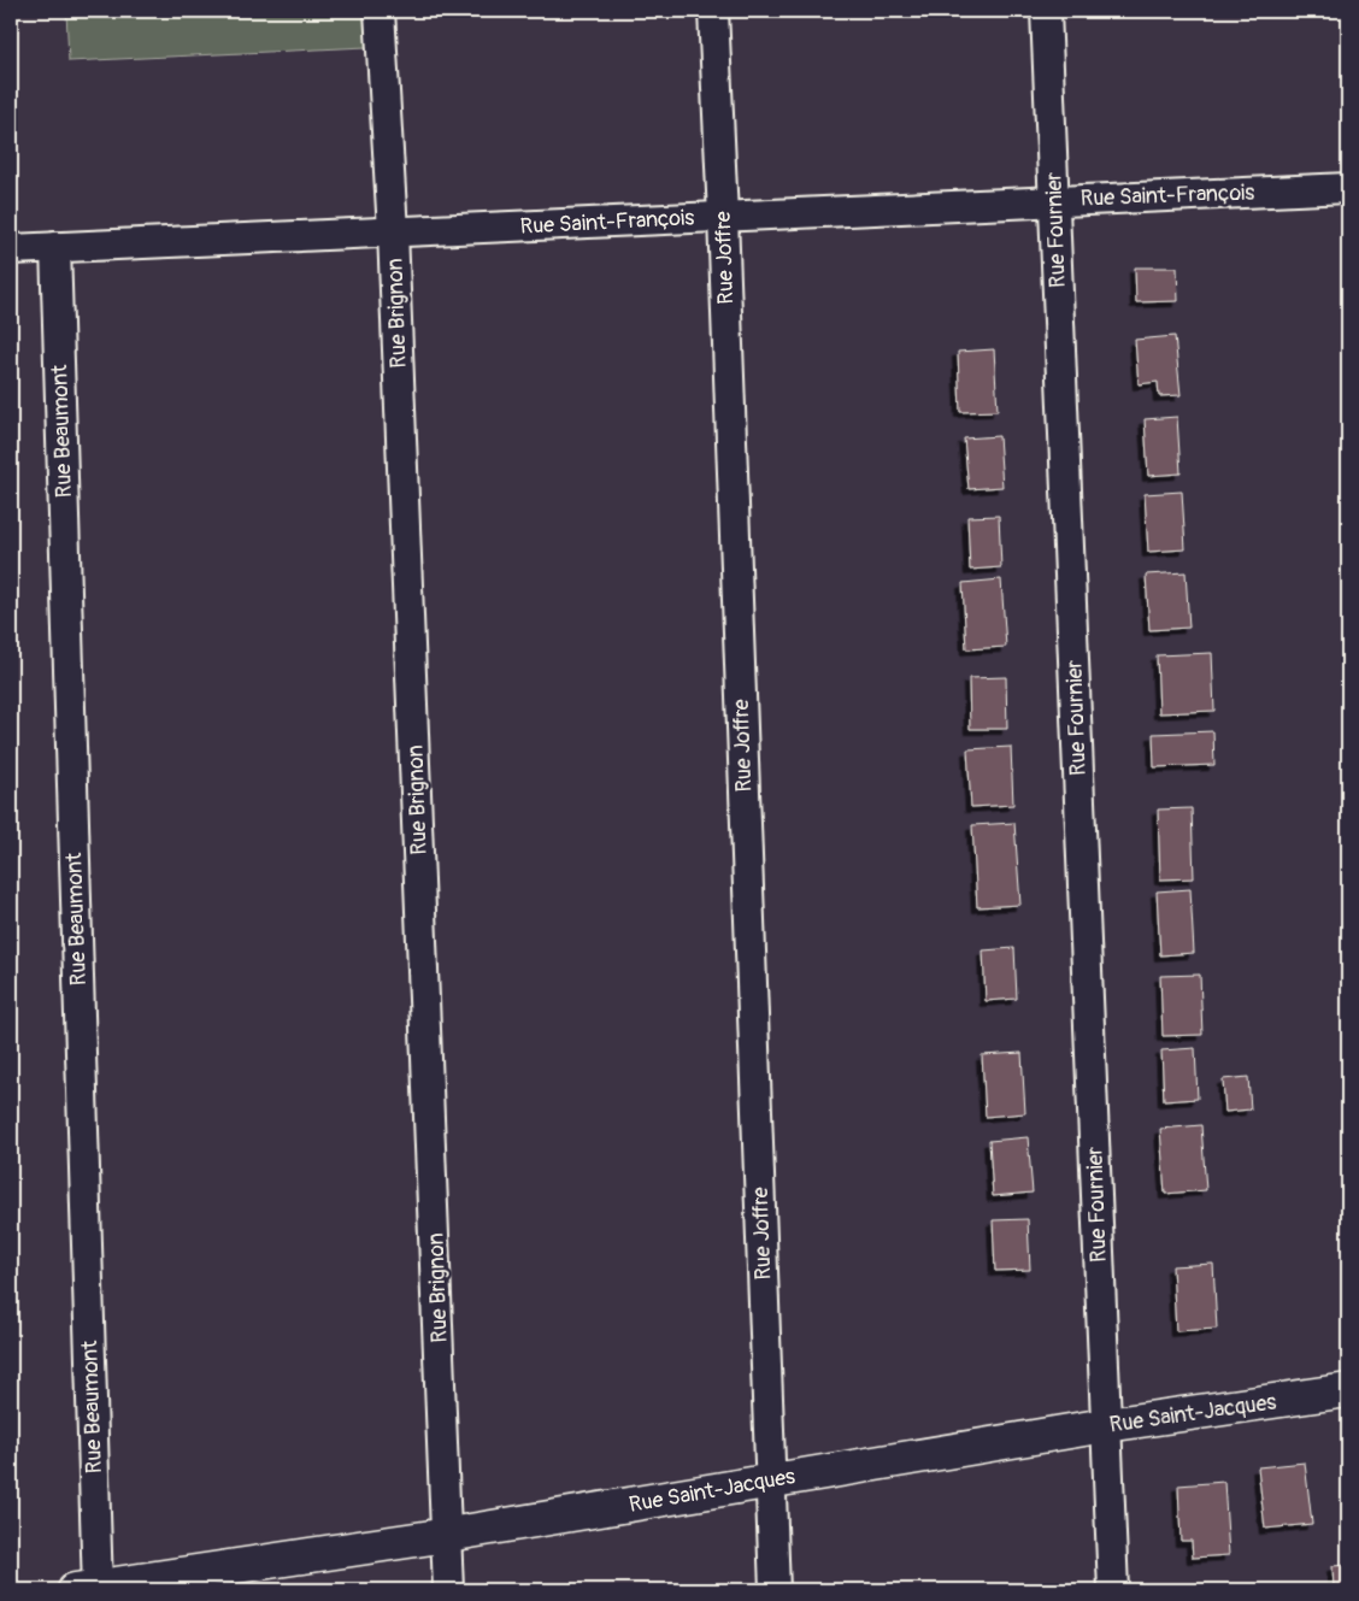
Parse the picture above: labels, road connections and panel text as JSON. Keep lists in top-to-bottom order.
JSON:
{
  "streets": {
    "main road": ["Rue Saint-Jacques"],
    "street": [
      "Rue Saint-François",
      "Rue Fournier",
      "Rue Joffre",
      "Rue Brignon",
      "Rue Beaumont"
    ]
  },
  "crossings": [
    ["Rue Saint-François", "Rue Fournier"],
    ["Rue Saint-François", "Rue Joffre"],
    ["Rue Saint-François", "Rue Brignon"],
    ["Rue Saint-François", "Rue Beaumont"],
    ["Rue Fournier", "Rue Saint-Jacques"],
    ["Rue Joffre", "Rue Saint-Jacques"],
    ["Rue Brignon", "Rue Saint-Jacques"],
    ["Rue Beaumont", "Rue Saint-Jacques"]
  ]
}
